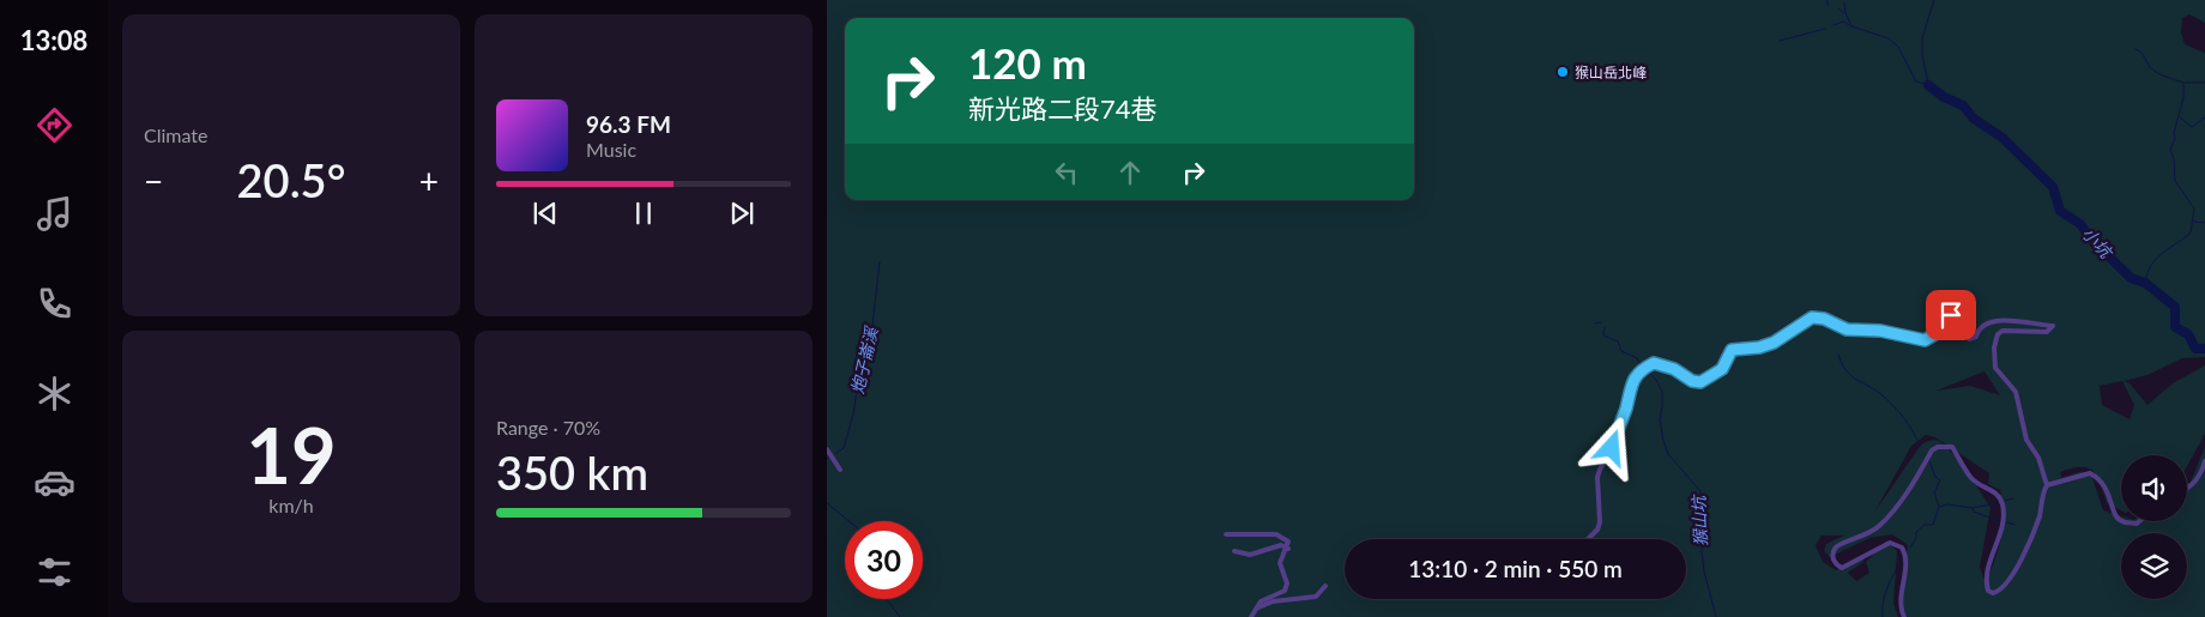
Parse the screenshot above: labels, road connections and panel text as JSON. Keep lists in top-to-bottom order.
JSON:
{
  "water": ["小坑", "炮子崙溪", "猴山坑"],
  "places": ["猴山岳北峰"],
  "page": {
    "tabs": "13:08",
    "tile": [
      "Climate",
      ["19", "km/h"],
      ["Range · 70%", "350 km"]
    ],
    "turn": ["120 m", "新光路二段74巷"],
    "song": ["96.3 FM", "Music"],
    "heat": ["−", "20.5°", "+"],
    "limit": "30",
    "trip": "13:10 · 2 min · 550 m"
  }
}
